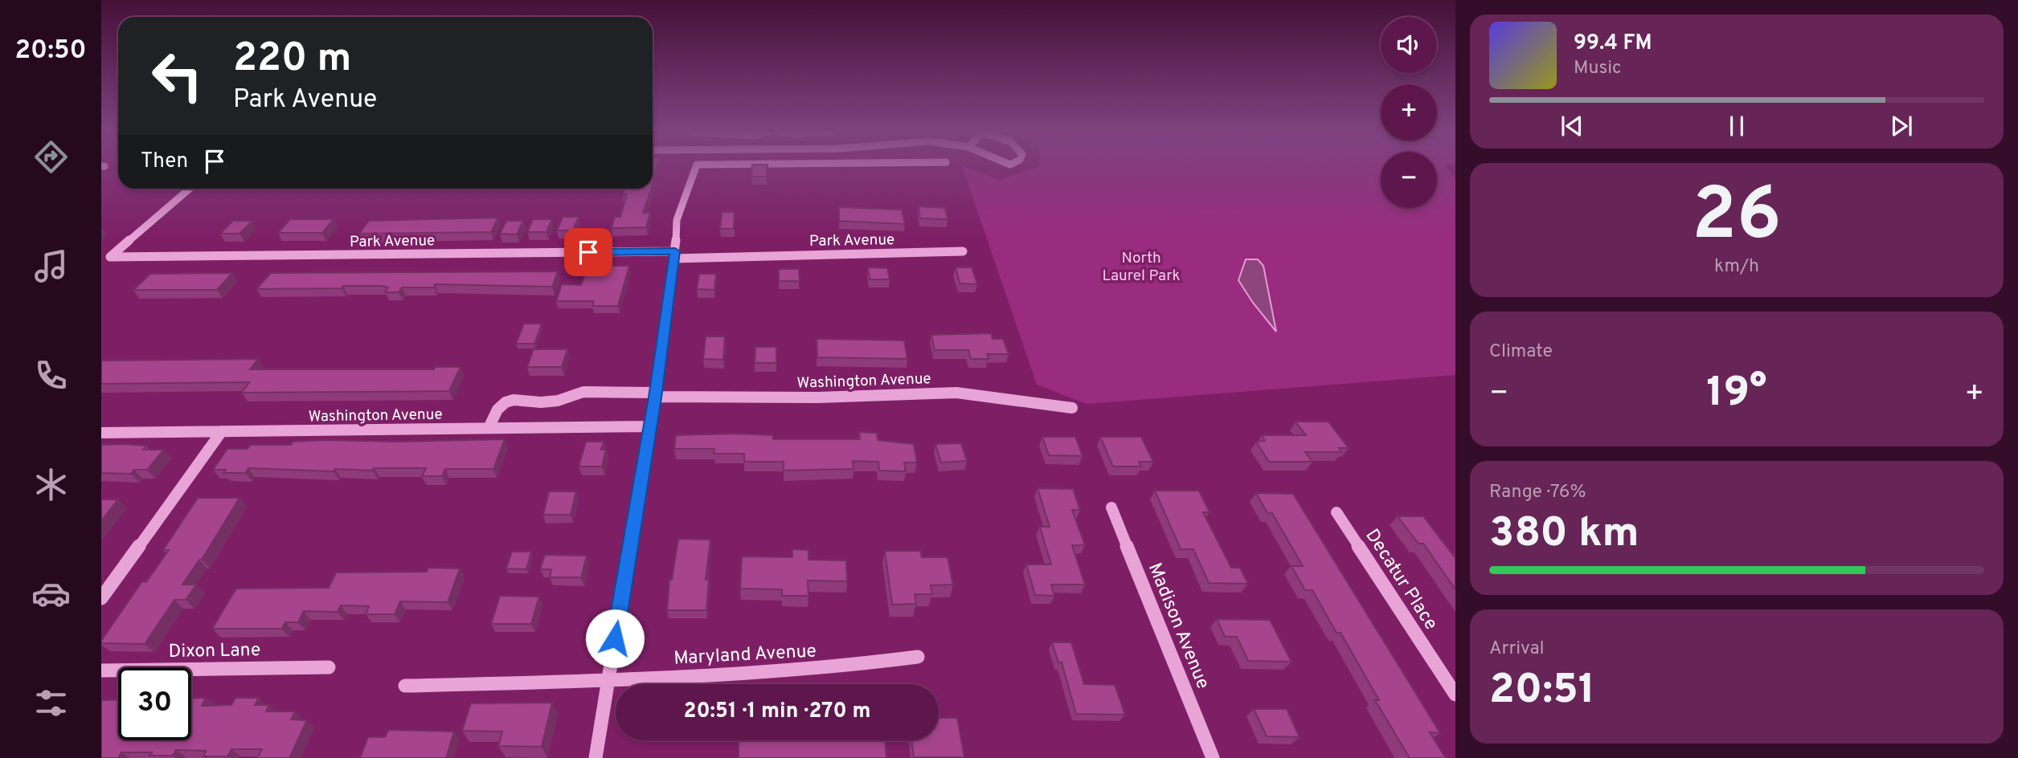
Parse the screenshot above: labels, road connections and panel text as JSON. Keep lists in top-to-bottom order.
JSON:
{
  "streets": {
    "street": [
      "Park Avenue",
      "Washington Avenue",
      "Decatur Place",
      "Madison Avenue",
      "Dixon Lane",
      "Maryland Avenue"
    ]
  },
  "parks": ["North Laurel Park"],
  "page": {
    "tabs": "20:50",
    "map_buttons": ["+", "−"],
    "turn": ["220 m", "Park Avenue"],
    "song": ["99.4 FM", "Music"],
    "then": "Then",
    "tile": [
      ["26", "km/h"],
      "Climate",
      ["Range · 76%", "380 km"],
      ["Arrival", "20:51"]
    ],
    "heat": ["−", "19°", "+"],
    "limit": "30",
    "trip": "20:51 · 1 min · 270 m"
  }
}
